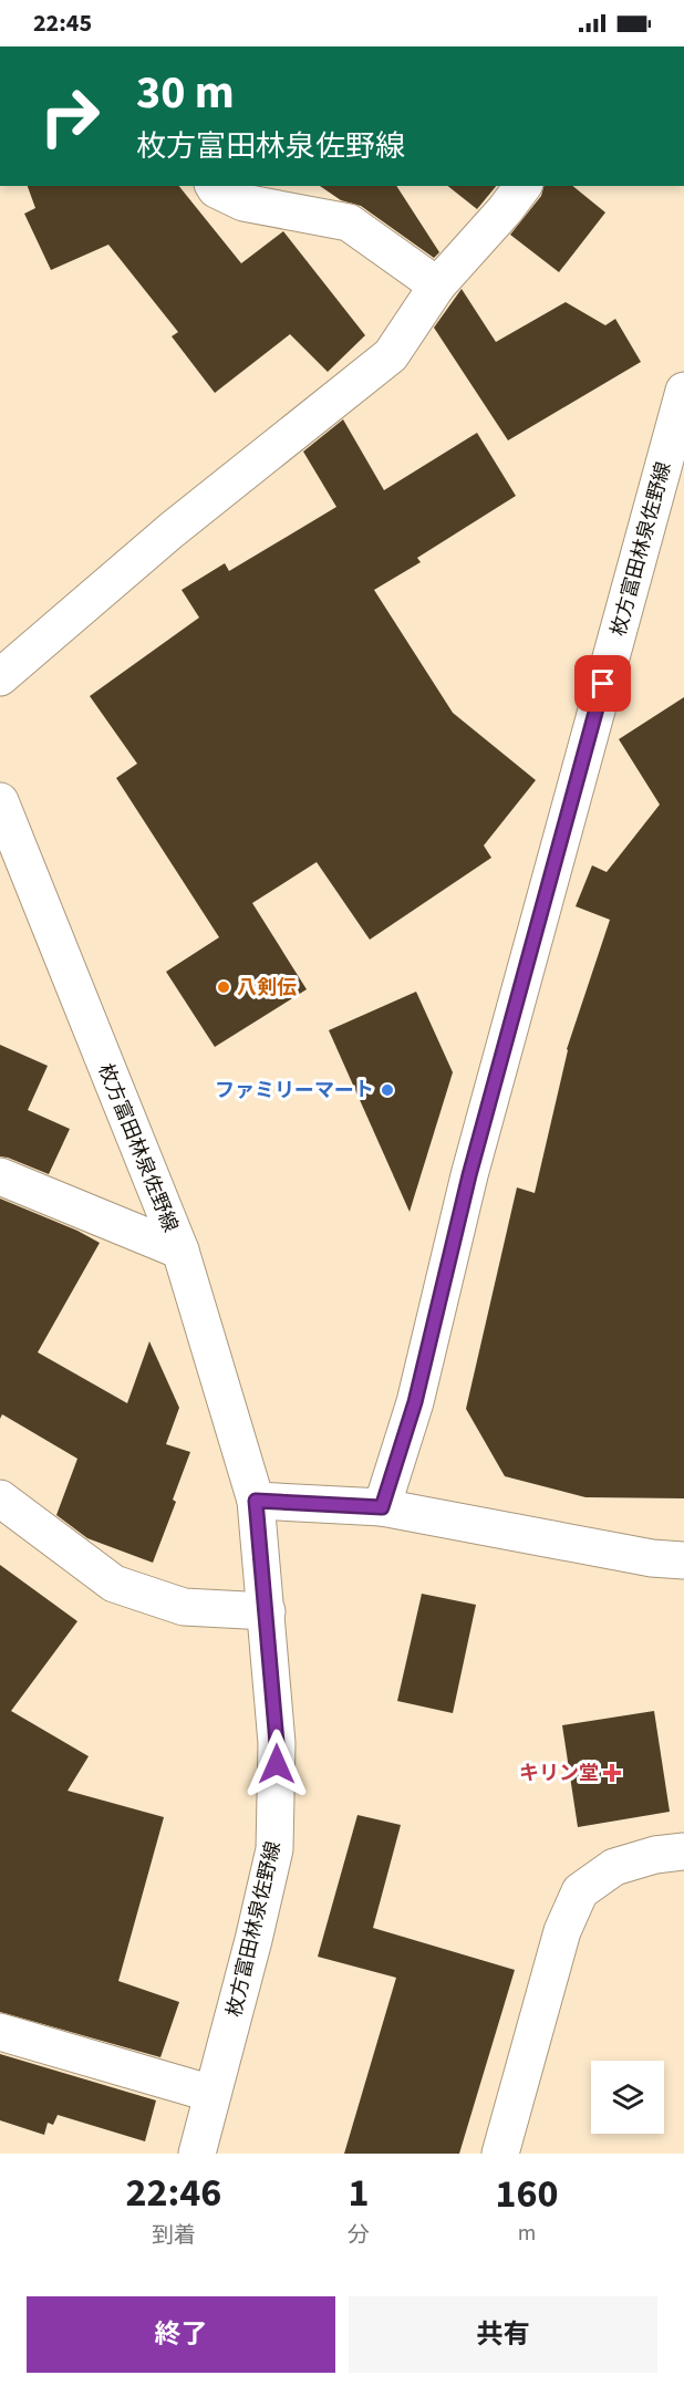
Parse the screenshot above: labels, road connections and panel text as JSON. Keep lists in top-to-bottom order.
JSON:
{
  "streets": {
    "main road": ["枚方富田林泉佐野線"]
  },
  "places": {
    "other": ["八剣伝", "ファミリーマート"],
    "health": ["キリン堂"]
  },
  "page": {
    "status": "22:45",
    "turn": ["30 m", "枚方富田林泉佐野線"],
    "eta": [
      "22:46",
      "到着",
      "1",
      "分",
      "160",
      "m"
    ],
    "buttons": ["終了", "共有"]
  }
}
